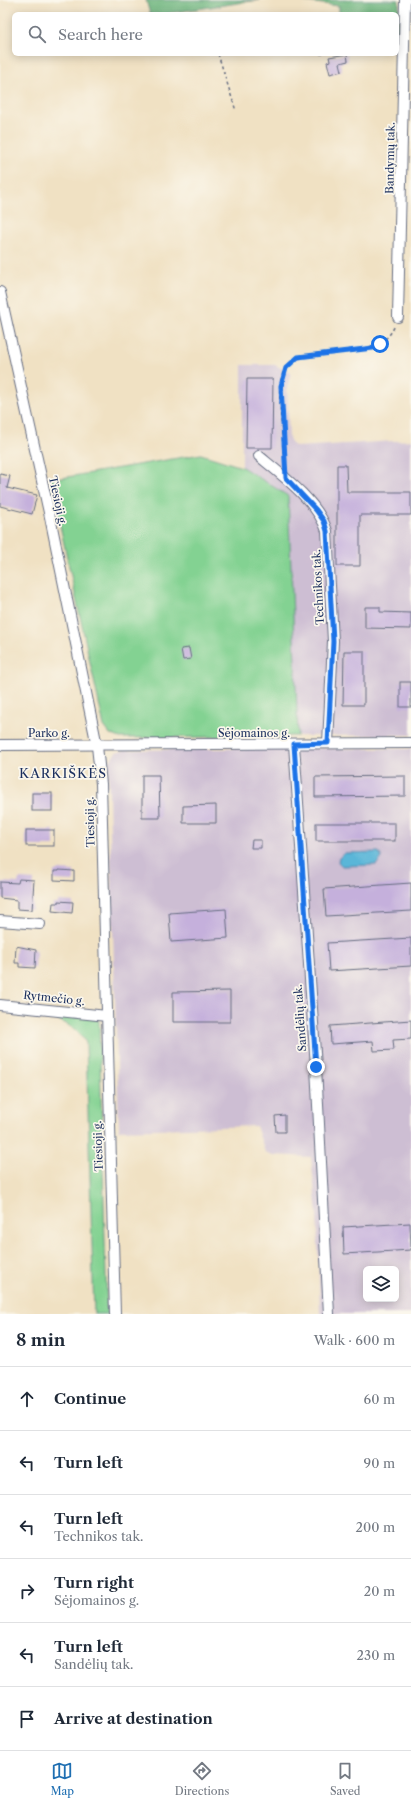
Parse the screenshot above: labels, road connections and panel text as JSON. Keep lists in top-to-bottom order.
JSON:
{
  "streets": {
    "street": [
      "Bandymų tak.",
      "Tiesioji g.",
      "Technikos tak.",
      "Parko g.",
      "Sėjomainos g.",
      "Rytmečio g.",
      "Sandėlių tak."
    ]
  },
  "crossings": [
    ["Tiesioji g.", "Parko g."],
    ["Tiesioji g.", "Sėjomainos g."],
    ["Tiesioji g.", "Rytmečio g."],
    ["Technikos tak.", "Sėjomainos g."],
    ["Parko g.", "Sėjomainos g."],
    ["Sėjomainos g.", "Sandėlių tak."]
  ],
  "districts": ["KARKIŠKĖS"],
  "page": {
    "search": "Search here",
    "heading": ["8 min", "Walk · 600 m"],
    "list": [
      ["Continue", "60 m"],
      ["Turn left", "90 m"],
      ["Turn left", "Technikos tak.", "200 m"],
      ["Turn right", "Sėjomainos g.", "20 m"],
      ["Turn left", "Sandėlių tak.", "230 m"],
      "Arrive at destination"
    ],
    "nav": ["Map", "Directions", "Saved"]
  }
}
